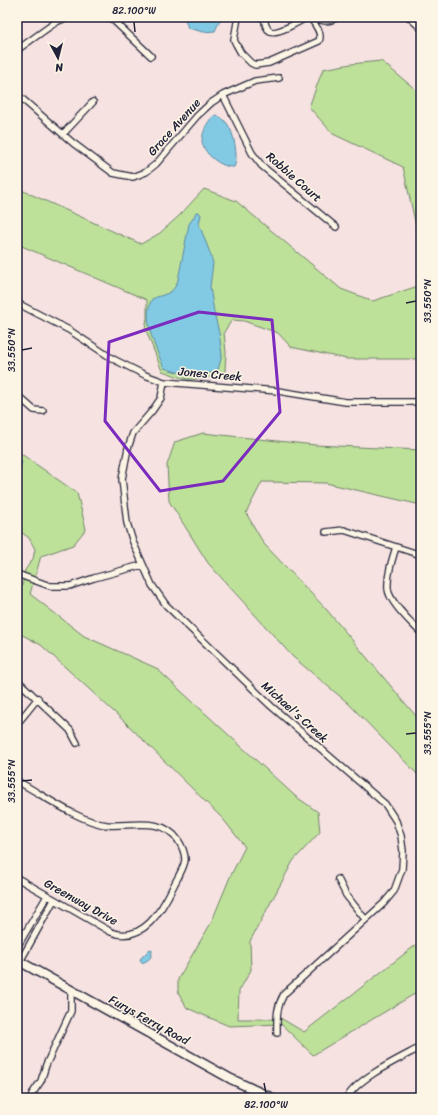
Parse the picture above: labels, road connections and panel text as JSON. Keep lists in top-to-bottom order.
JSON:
{
  "streets": {
    "main road": ["Furys Ferry Road"],
    "street": [
      "Grace Avenue",
      "Robbie Court",
      "Jones Creek",
      "Michael's Creek",
      "Greenway Drive"
    ]
  },
  "crossings": [
    ["Grace Avenue", "Robbie Court"],
    ["Jones Creek", "Michael's Creek"]
  ],
  "north": "bottom",
  "coordinates": ["82.100°W", "33.550°N", "33.555°N"]
}
